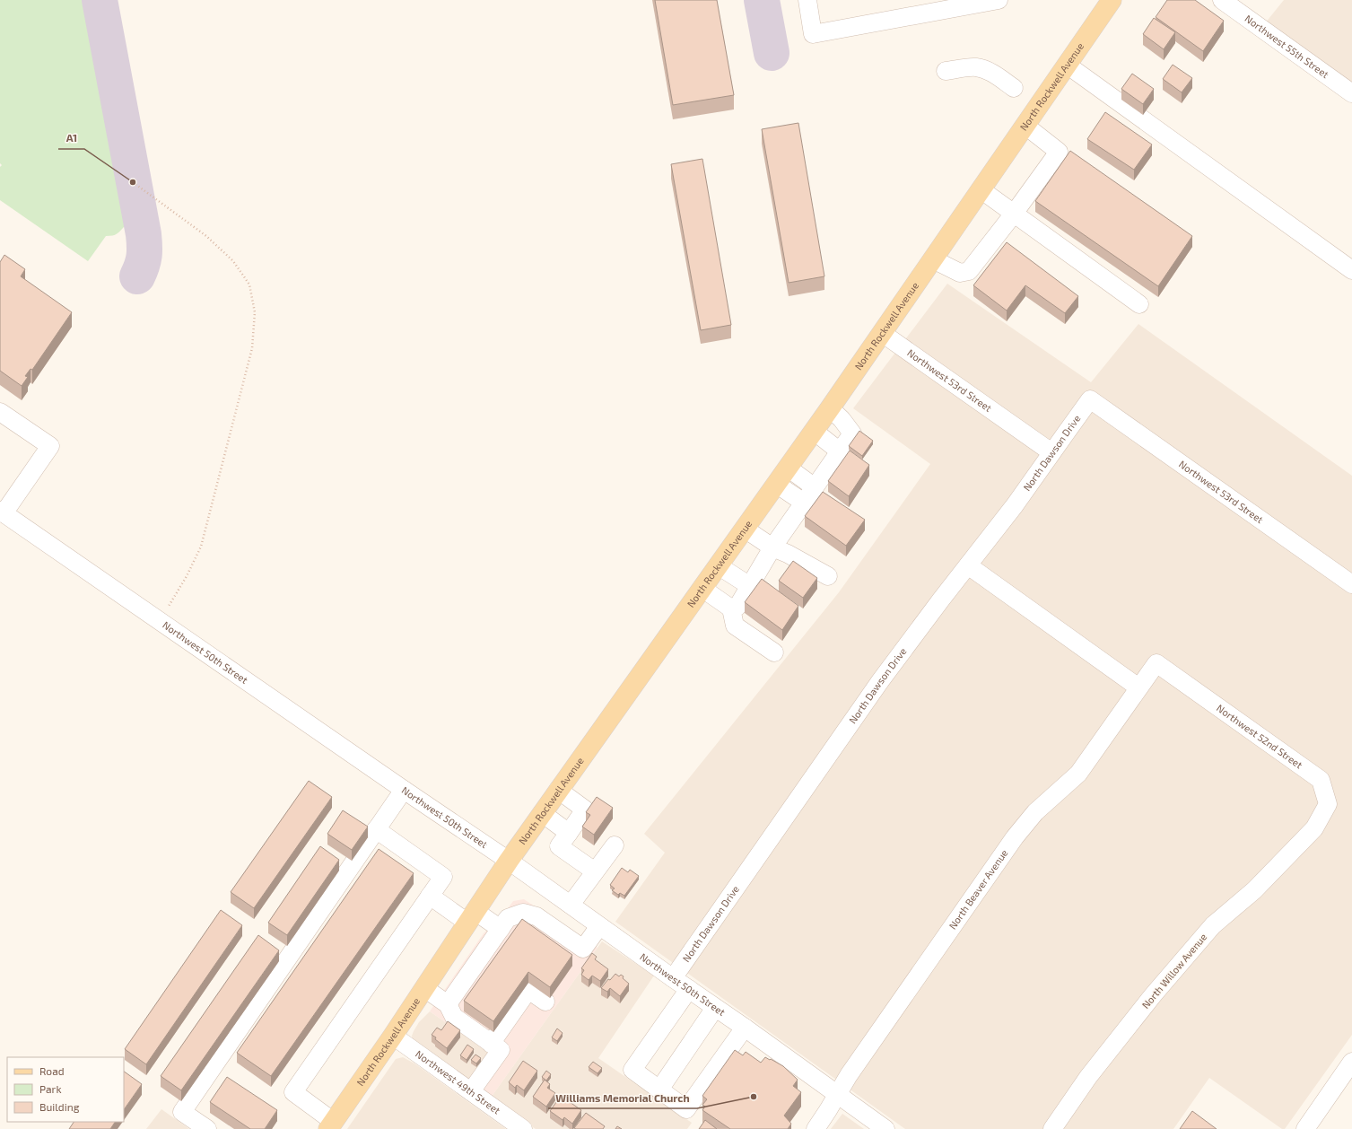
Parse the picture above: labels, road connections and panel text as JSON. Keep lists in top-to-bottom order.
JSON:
{
  "streets": {
    "main road": ["North Rockwell Avenue"],
    "street": [
      "Northwest 55th Street",
      "Northwest 53rd Street",
      "North Dawson Drive",
      "Northwest 50th Street",
      "Northwest 52nd Street",
      "North Beaver Avenue",
      "North Willow Avenue",
      "Northwest 49th Street"
    ]
  },
  "crossings": [
    ["North Rockwell Avenue", "Northwest 53rd Street"],
    ["North Rockwell Avenue", "Northwest 50th Street"],
    ["North Rockwell Avenue", "Northwest 49th Street"],
    ["Northwest 53rd Street", "North Dawson Drive"],
    ["North Dawson Drive", "Northwest 50th Street"],
    ["Northwest 50th Street", "North Beaver Avenue"],
    ["Northwest 52nd Street", "North Beaver Avenue"],
    ["Northwest 52nd Street", "North Willow Avenue"]
  ],
  "places": ["A1", "Williams Memorial Church"],
  "legend": ["Road", "Park", "Building"]
}
